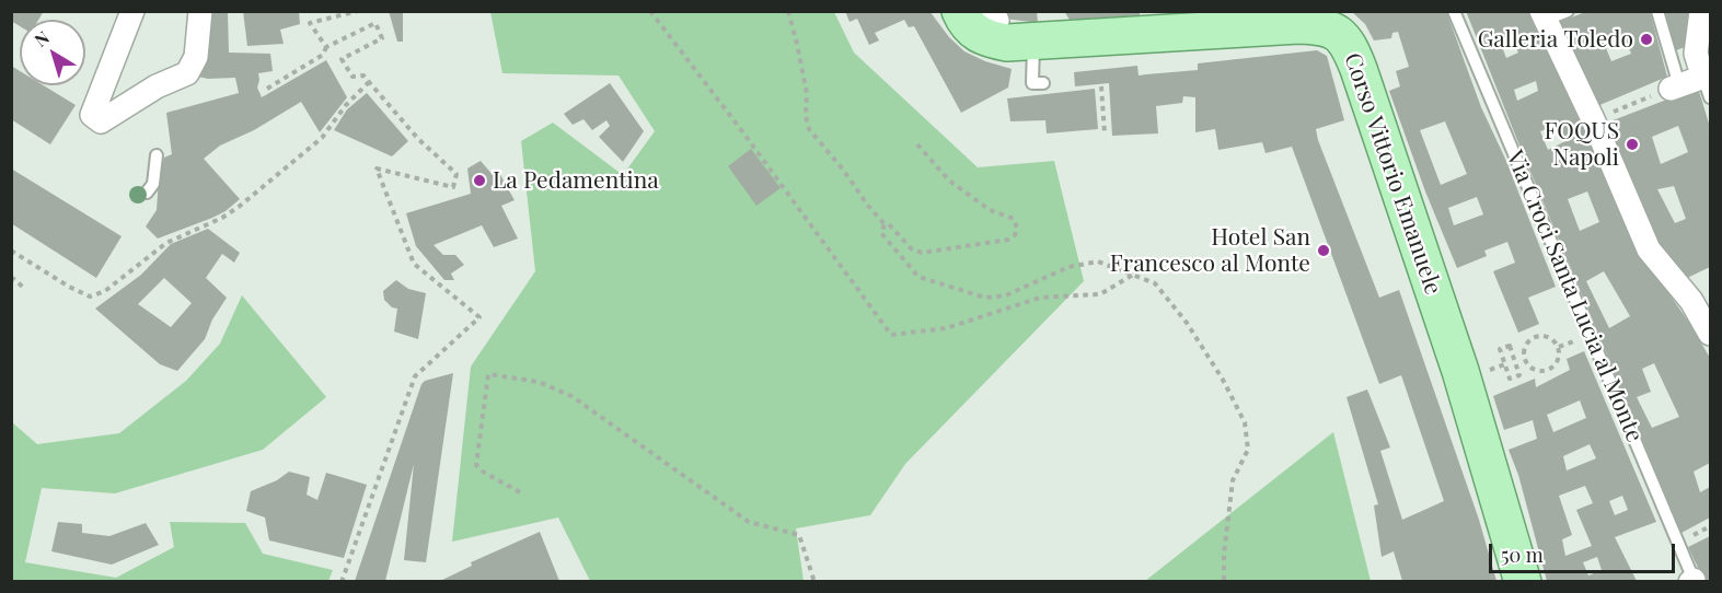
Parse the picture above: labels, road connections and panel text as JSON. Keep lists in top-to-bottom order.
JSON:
{
  "streets": {
    "main road": ["Corso Vittorio Emanuele"],
    "lane": ["Via Croci Santa Lucia al Monte"]
  },
  "places": [
    "Galleria Toledo",
    "FOQUS Napoli",
    "La Pedamentina",
    "Hotel San Francesco al Monte"
  ],
  "scale_bar": "50 m",
  "north": "top left"
}
